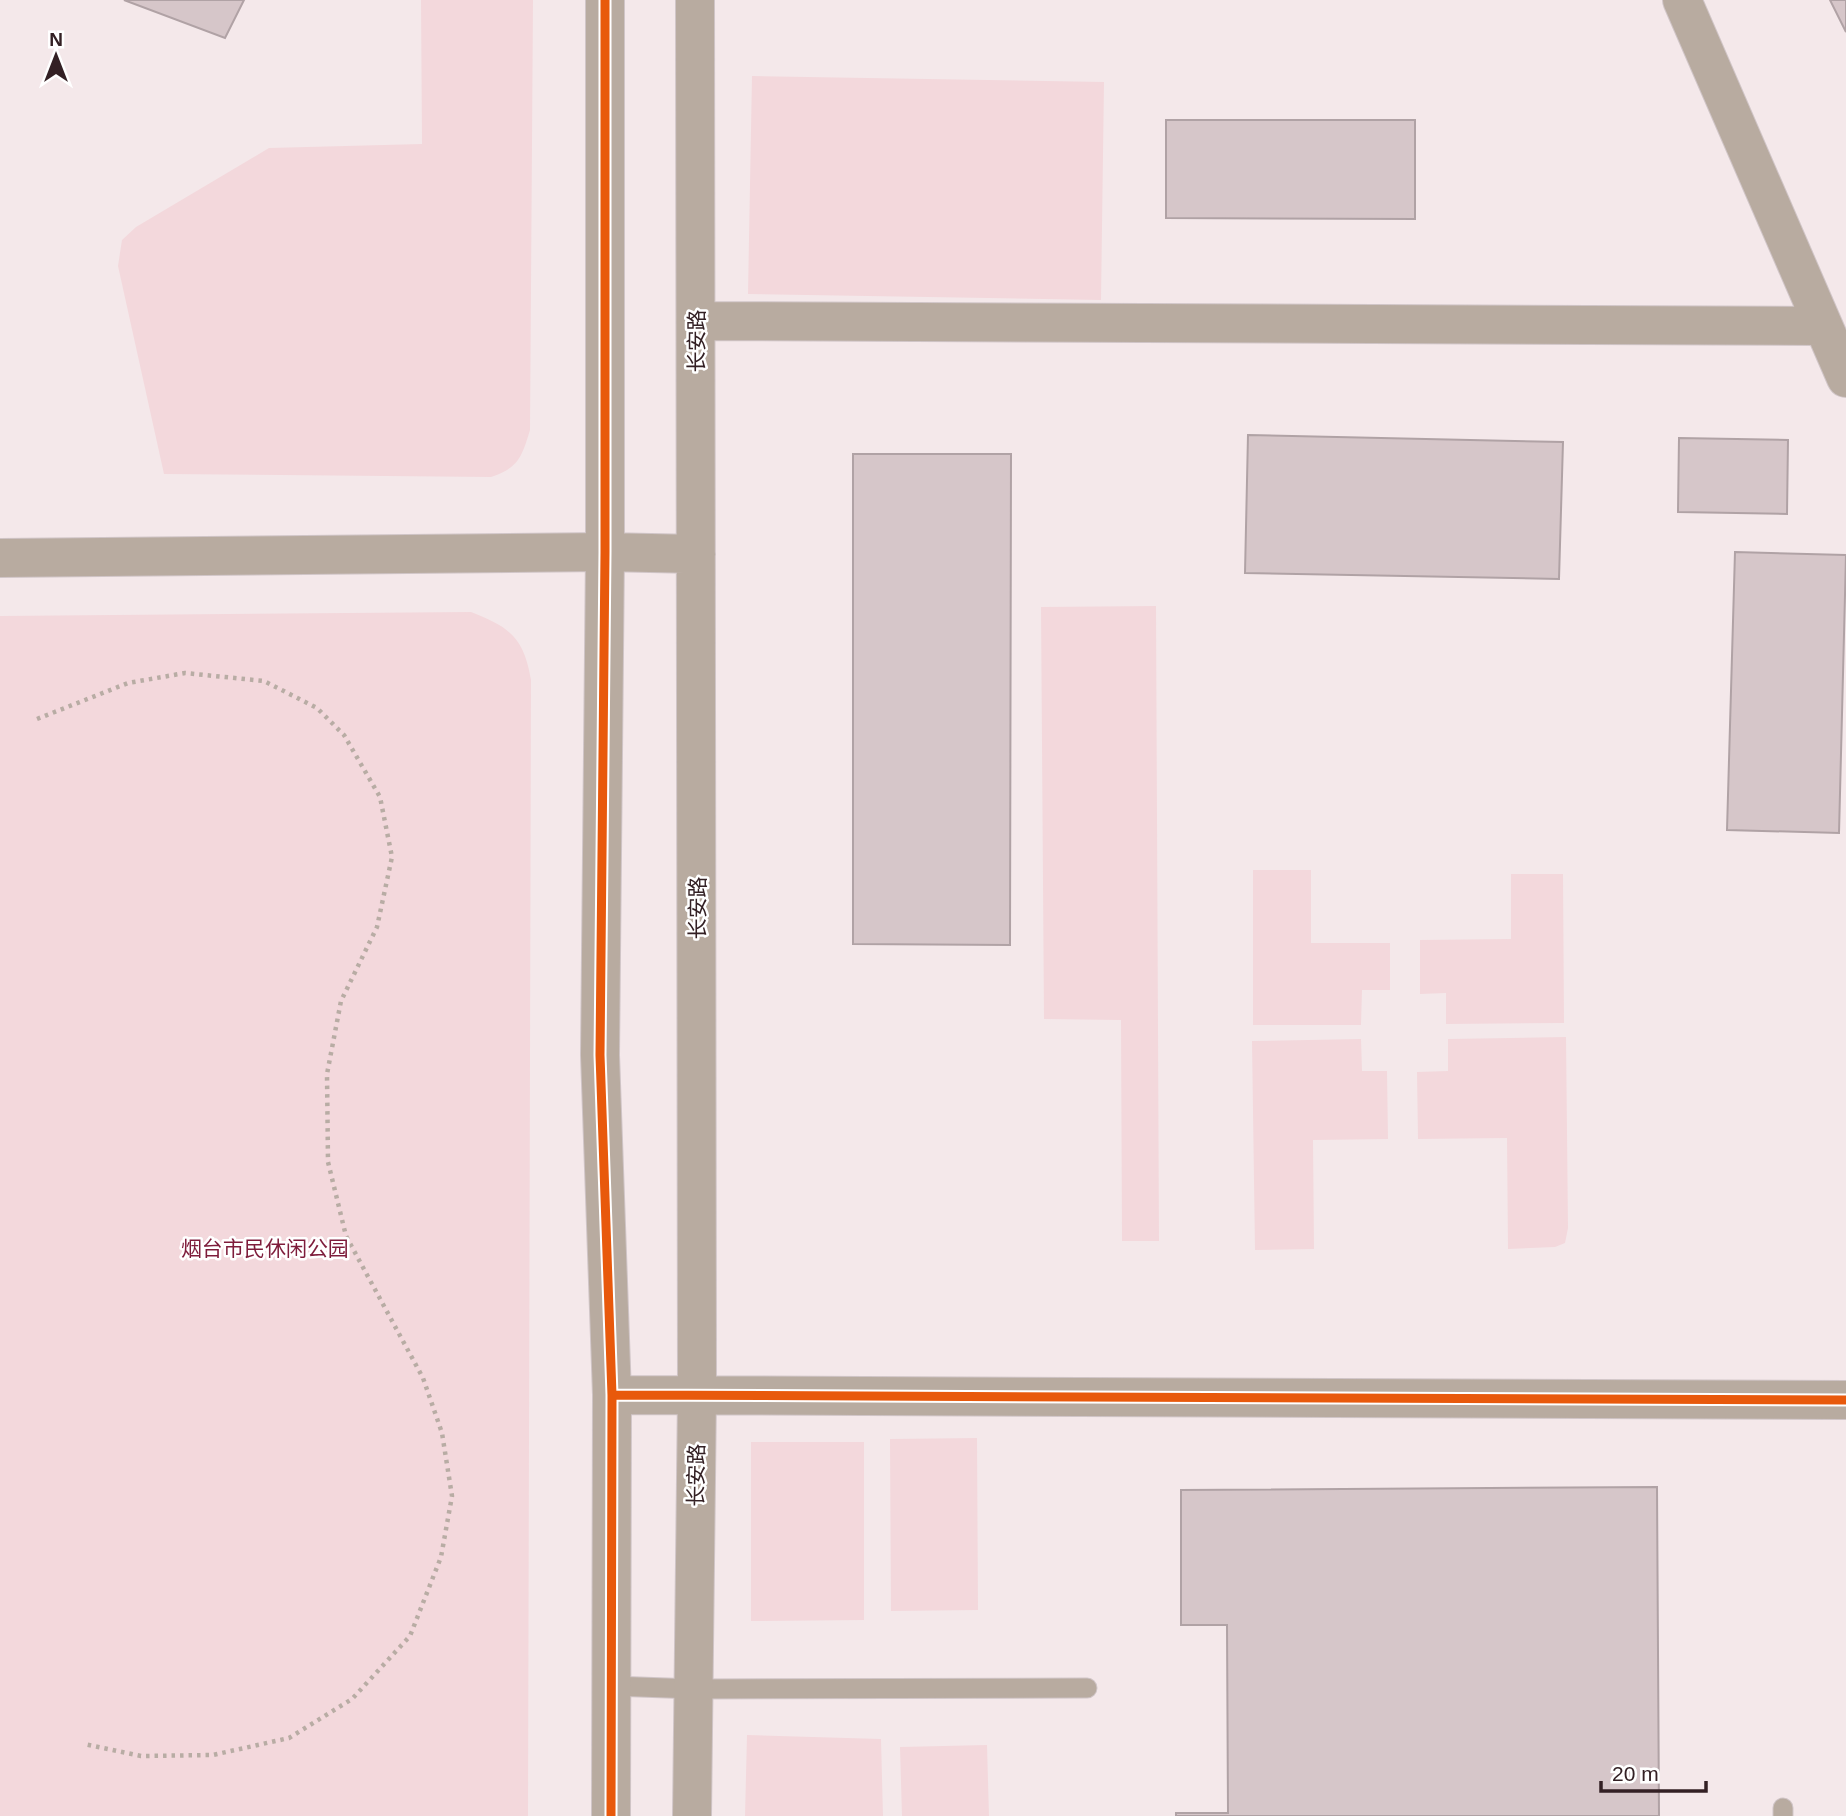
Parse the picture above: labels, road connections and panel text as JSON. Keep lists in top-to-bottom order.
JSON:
{
  "streets": {
    "street": ["长安路"]
  },
  "parks": ["烟台市民休闲公园"],
  "scale_bar": "20 m",
  "north": "top"
}
